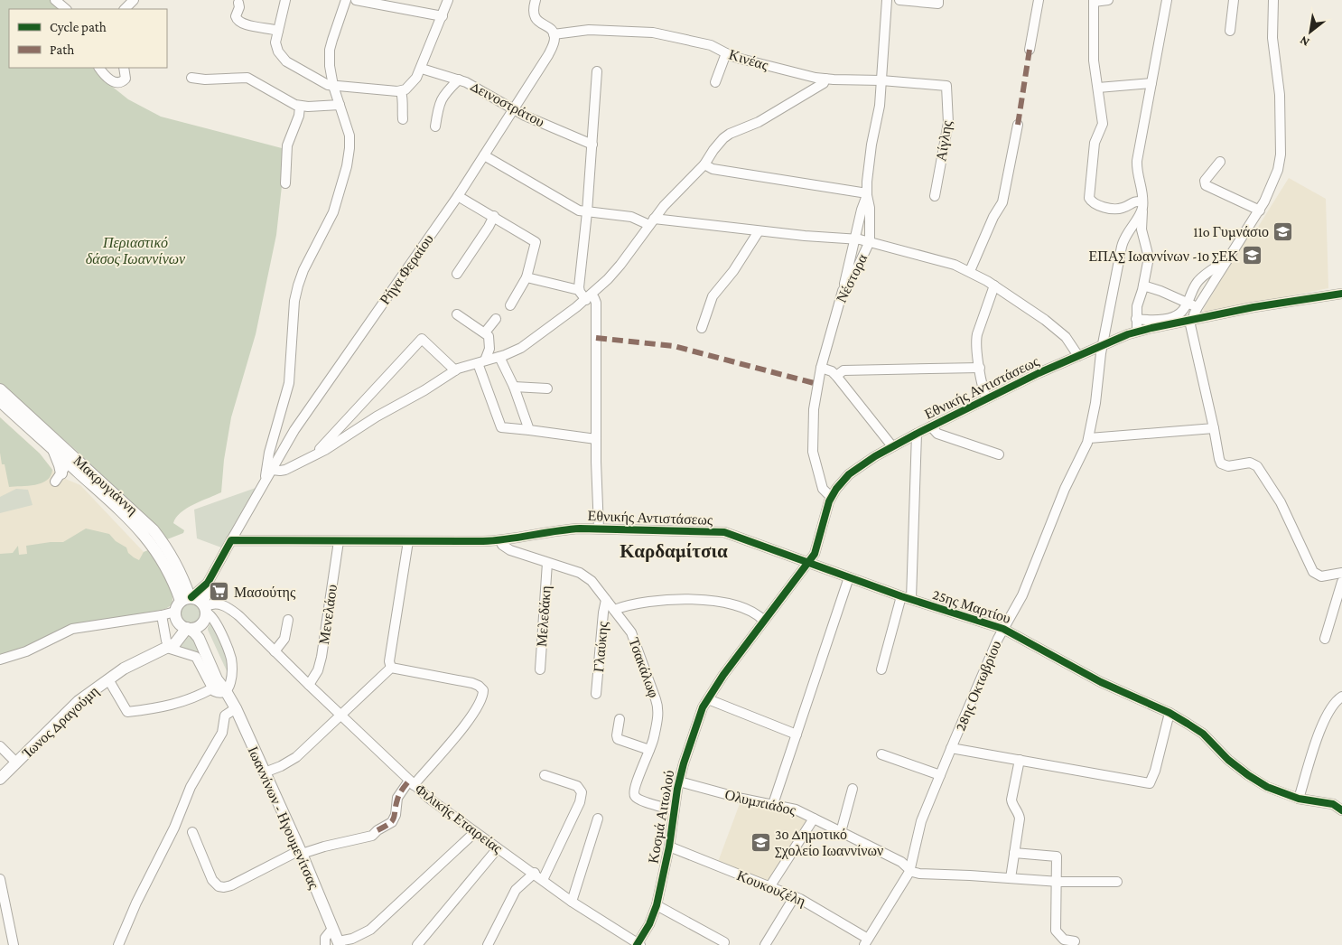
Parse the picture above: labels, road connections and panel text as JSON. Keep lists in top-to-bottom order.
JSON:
{
  "streets": {
    "main road": ["Μακρυγιάννη", "Ίωνος Δραγούμη", "Ιωαννίνων - Ηγουμενίτσας"],
    "street": [
      "Κινέας",
      "Δεινοστράτου",
      "Αίγλης",
      "Ρήγα Φεραίου",
      "Νέστορα",
      "Εθνικής Αντιστάσεως",
      "25ης Μαρτίου",
      "Μενελάου",
      "Μελεδάκη",
      "Γλαύκης",
      "Τσακάλωφ",
      "28ης Οκτωβρίου",
      "Ολυμπιάδος",
      "Κοσμά Αιτωλού",
      "Φιλικής Εταιρείας",
      "Κουκουζέλη"
    ]
  },
  "crossings": [
    ["Κινέας", "Αίγλης"],
    ["Κινέας", "Ρήγα Φεραίου"],
    ["Κινέας", "Νέστορα"],
    ["Δεινοστράτου", "Ρήγα Φεραίου"],
    ["Ρήγα Φεραίου", "Εθνικής Αντιστάσεως"],
    ["Νέστορα", "Εθνικής Αντιστάσεως"],
    ["Εθνικής Αντιστάσεως", "25ης Μαρτίου"],
    ["Εθνικής Αντιστάσεως", "Μενελάου"],
    ["Εθνικής Αντιστάσεως", "Τσακάλωφ"],
    ["Εθνικής Αντιστάσεως", "28ης Οκτωβρίου"],
    ["Εθνικής Αντιστάσεως", "Κοσμά Αιτωλού"],
    ["Μακρυγιάννη", "Ίωνος Δραγούμη"],
    ["Μακρυγιάννη", "Ιωαννίνων - Ηγουμενίτσας"],
    ["Μακρυγιάννη", "Φιλικής Εταιρείας"],
    ["25ης Μαρτίου", "28ης Οκτωβρίου"],
    ["25ης Μαρτίου", "Κοσμά Αιτωλού"],
    ["Μενελάου", "Φιλικής Εταιρείας"],
    ["Μελεδάκη", "Τσακάλωφ"],
    ["Γλαύκης", "Τσακάλωφ"],
    ["Τσακάλωφ", "Κοσμά Αιτωλού"],
    ["28ης Οκτωβρίου", "Ολυμπιάδος"],
    ["28ης Οκτωβρίου", "Κουκουζέλη"],
    ["Ίωνος Δραγούμη", "Ιωαννίνων - Ηγουμενίτσας"],
    ["Ίωνος Δραγούμη", "Φιλικής Εταιρείας"],
    ["Ολυμπιάδος", "Κοσμά Αιτωλού"],
    ["Κοσμά Αιτωλού", "Φιλικής Εταιρείας"],
    ["Κοσμά Αιτωλού", "Κουκουζέλη"],
    ["Ιωαννίνων - Ηγουμενίτσας", "Φιλικής Εταιρείας"]
  ],
  "districts": ["Καρδαμίτσια"],
  "parks": ["Περιαστικό δάσος Ιωαννίνων"],
  "places": {
    "school or university": ["11o Γυμνάσιο", "ΕΠΑΣ Ιωαννίνων -1ο ΣΕΚ", "3ο Δημοτικό Σχολείο Ιωαννίνων"],
    "supermarket": ["Μασούτης"]
  },
  "legend": ["Cycle path", "Path"],
  "north": "bottom left"
}
